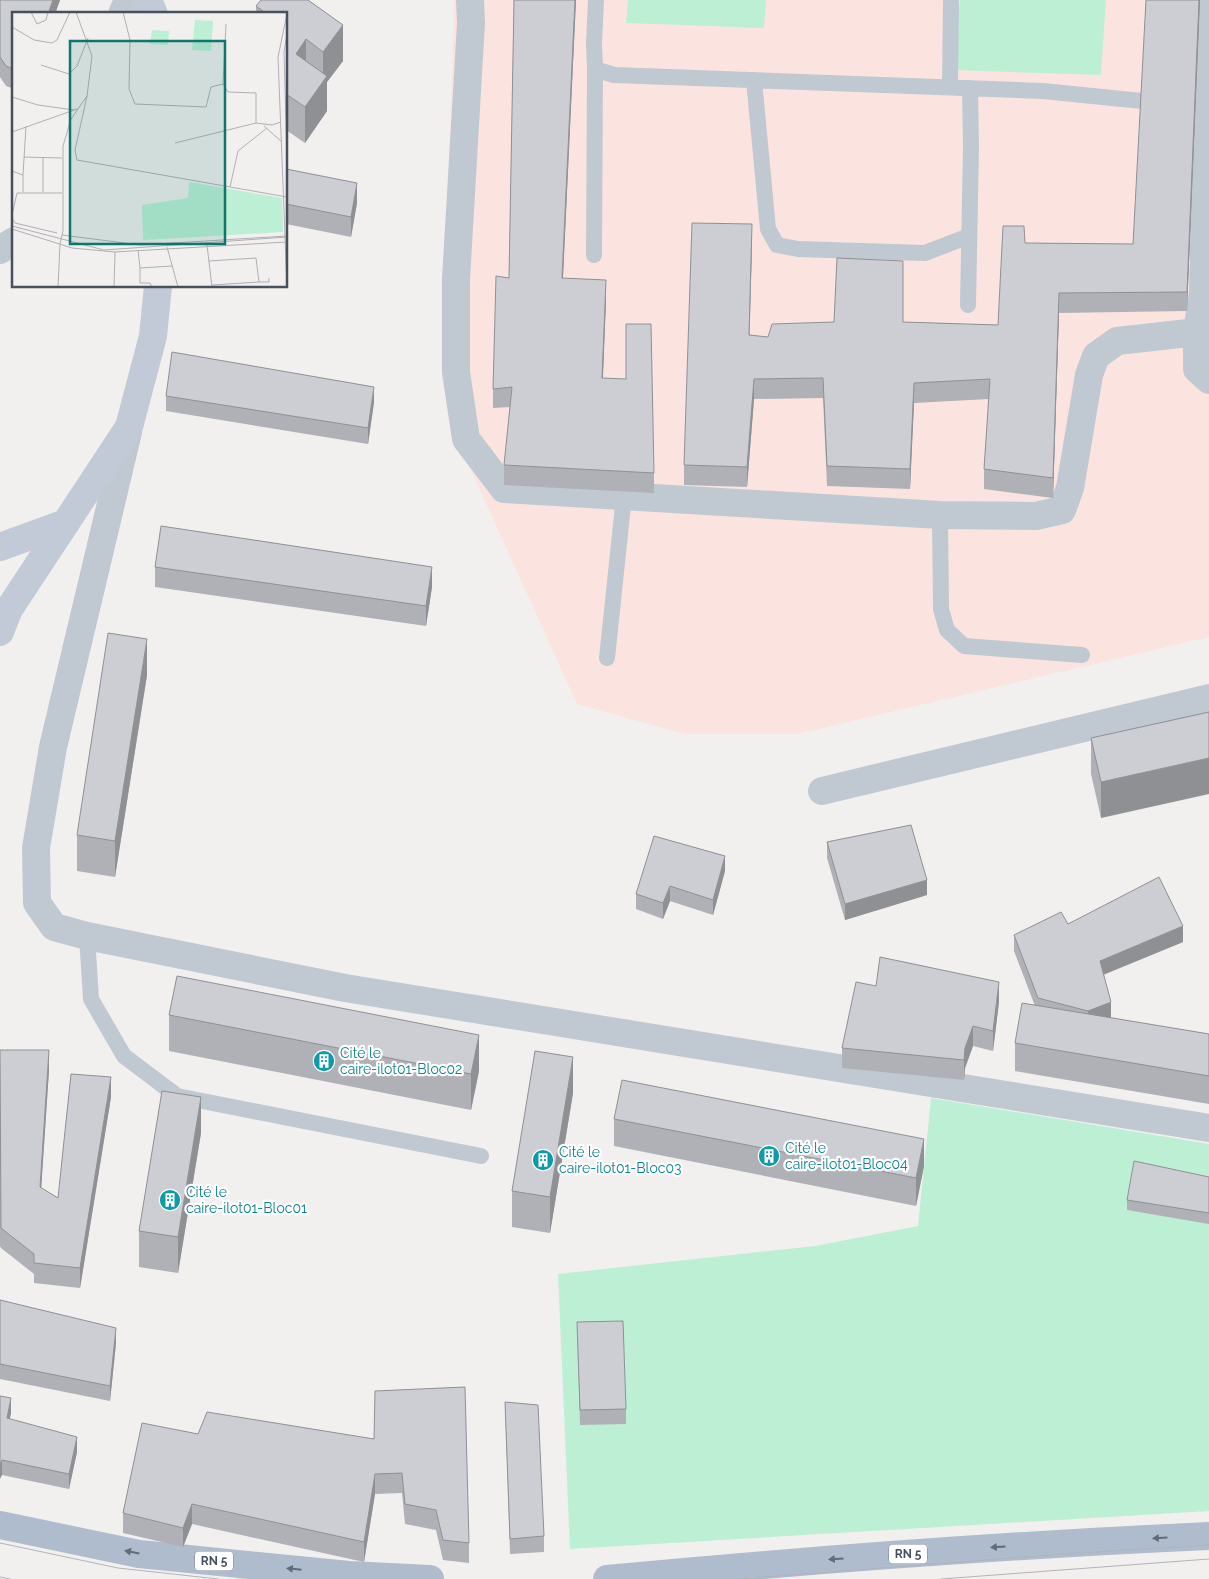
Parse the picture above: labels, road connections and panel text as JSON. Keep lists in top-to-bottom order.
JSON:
{
  "streets": {
    "main road": ["RN 5"]
  },
  "places": {
    "building": [
      "Cité le caire-ilot01-Bloc02",
      "Cité le caire-ilot01-Bloc04",
      "Cité le caire-ilot01-Bloc03",
      "Cité le caire-ilot01-Bloc01"
    ]
  }
}
